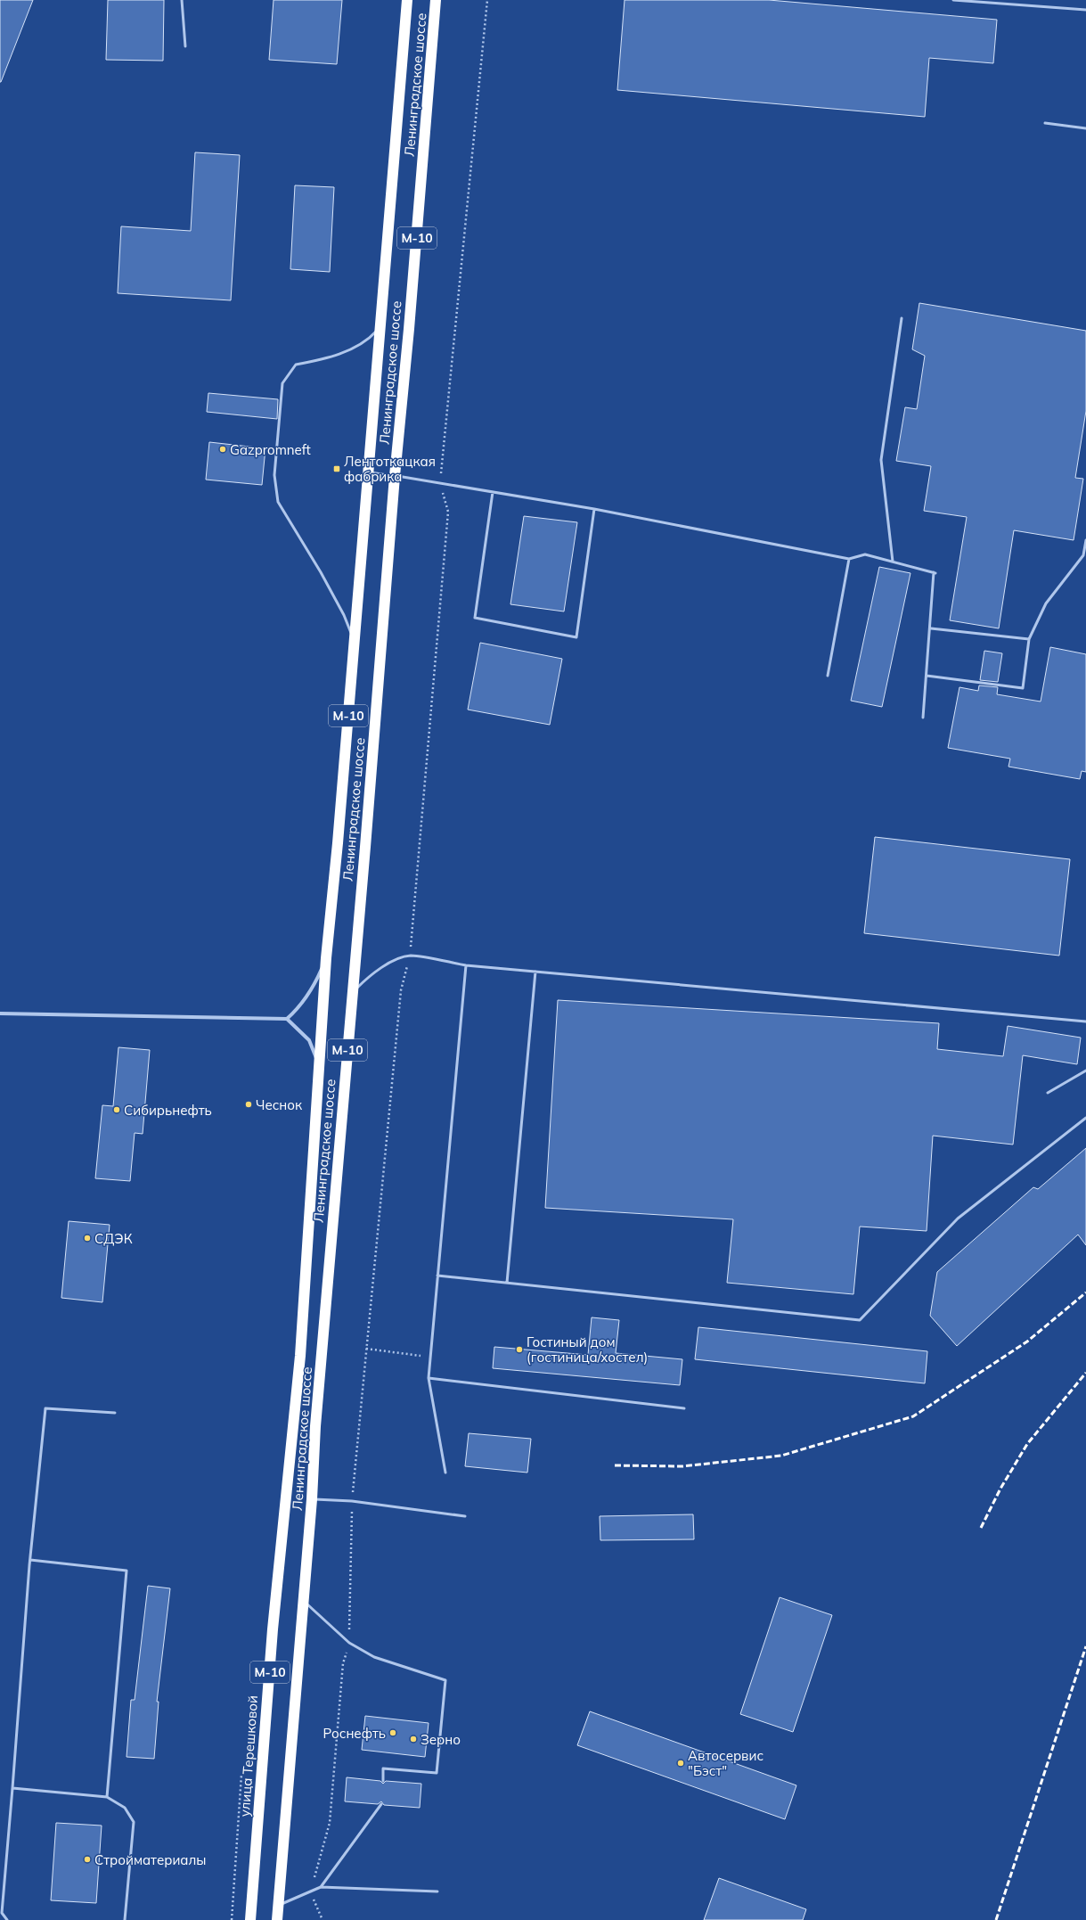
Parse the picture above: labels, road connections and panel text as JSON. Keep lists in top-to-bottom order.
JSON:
{
  "streets": {
    "highway": ["Ленинградское шоссе", "М-10", "улица Терешковой"]
  },
  "crossings": [
    ["Ленинградское шоссе", "М-10"],
    ["Ленинградское шоссе", "улица Терешковой"]
  ],
  "places": {
    "other": [
      "Gazpromneft",
      "Чеснок",
      "Сибирьнефть",
      "СДЭК",
      "Гостиный дом (гостиница/хостел)",
      "Роснефть",
      "Зерно",
      "Автосервис \"Бэст\"",
      "Стройматериалы"
    ],
    "transit": ["Лентоткацкая фабрика"]
  }
}
